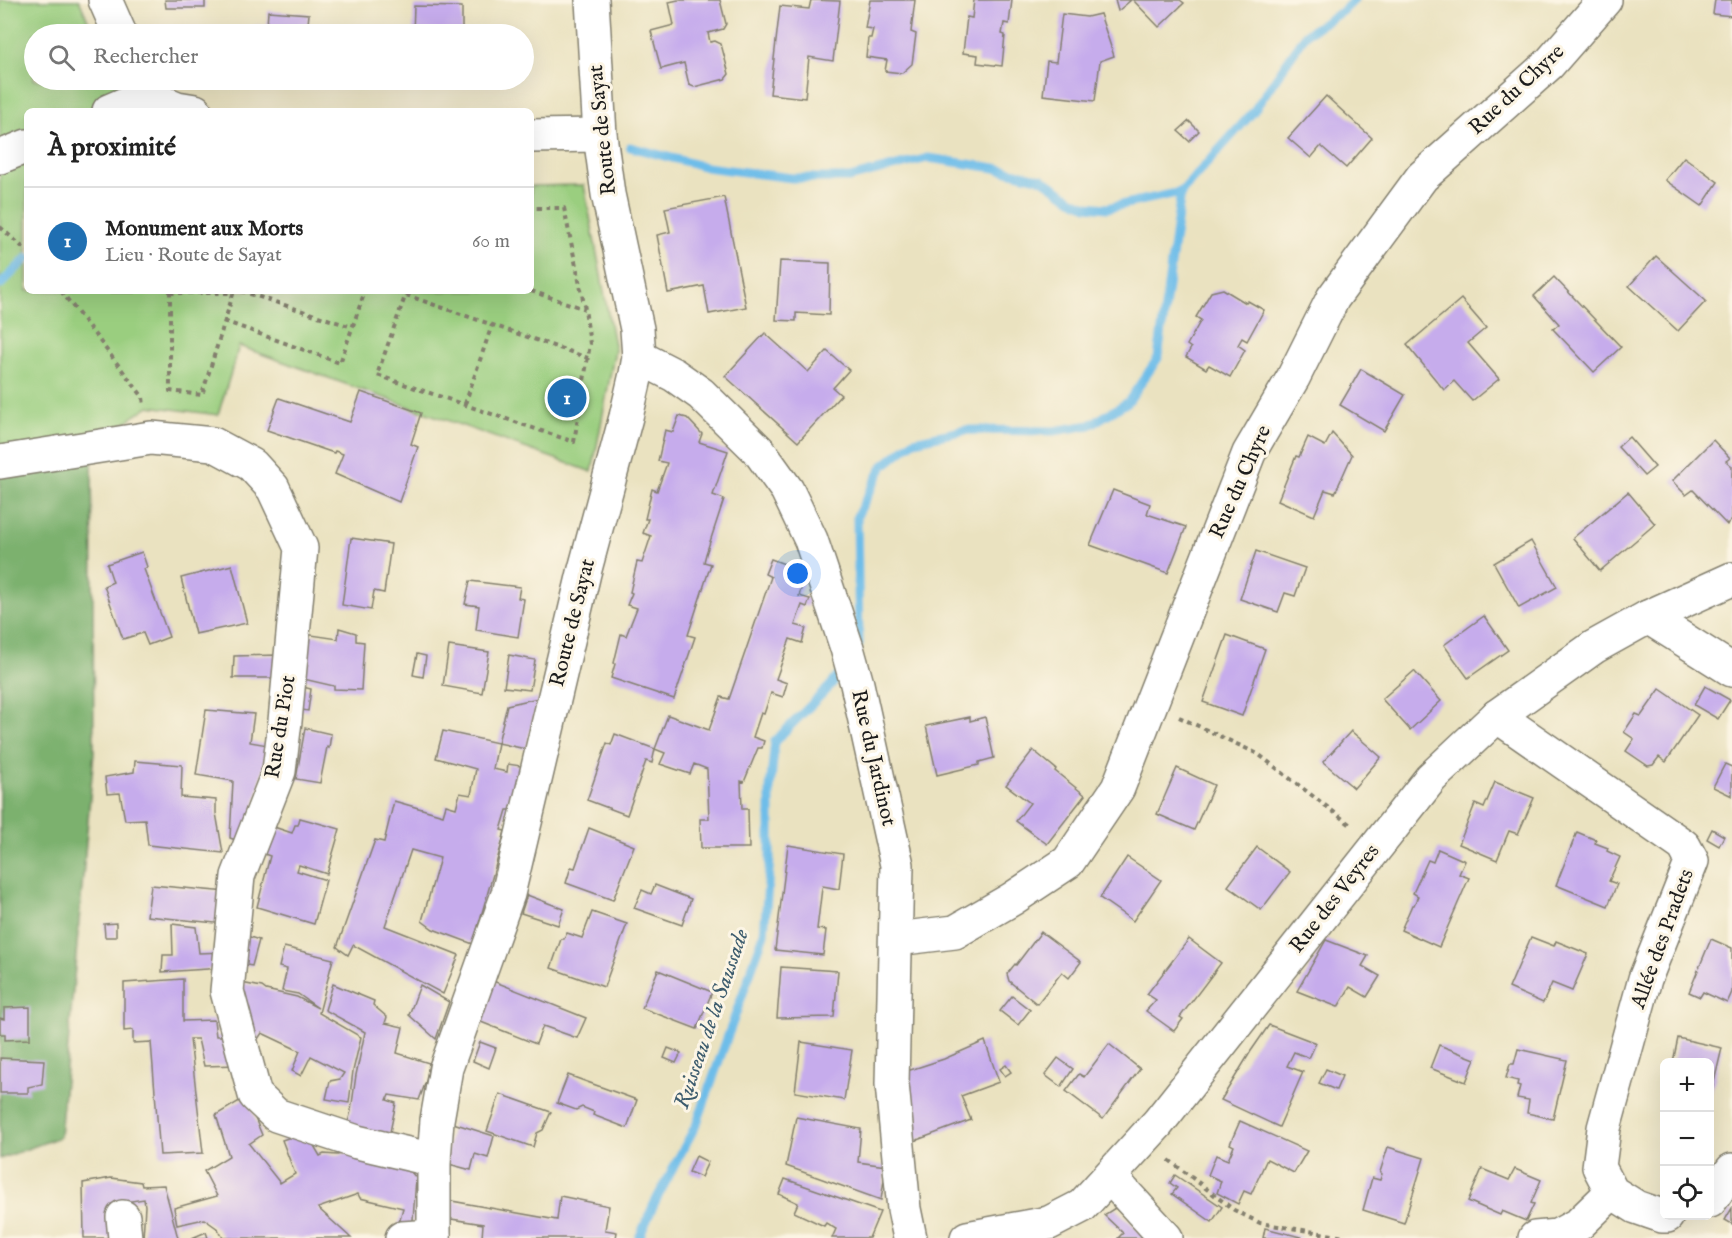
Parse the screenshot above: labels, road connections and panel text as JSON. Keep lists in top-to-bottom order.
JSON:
{
  "streets": {
    "street": [
      "Rue du Chyre",
      "Route de Sayat",
      "Rue du Piot",
      "Rue du Jardinot",
      "Rue des Veyres",
      "Allée des Pradets"
    ]
  },
  "crossings": [
    ["Rue du Chyre", "Rue du Jardinot"],
    ["Route de Sayat", "Rue du Piot"],
    ["Route de Sayat", "Rue du Jardinot"],
    ["Rue des Veyres", "Allée des Pradets"]
  ],
  "water": ["Ruisseau de la Saussade"],
  "page": {
    "search": "Rechercher",
    "heading": "À proximité",
    "list": [
      {
        "mark": "1",
        "name": "Monument aux Morts",
        "note": "Lieu · Route de Sayat",
        "value": "60 m"
      }
    ],
    "pins": "1",
    "map_buttons": ["+", "−"]
  }
}
